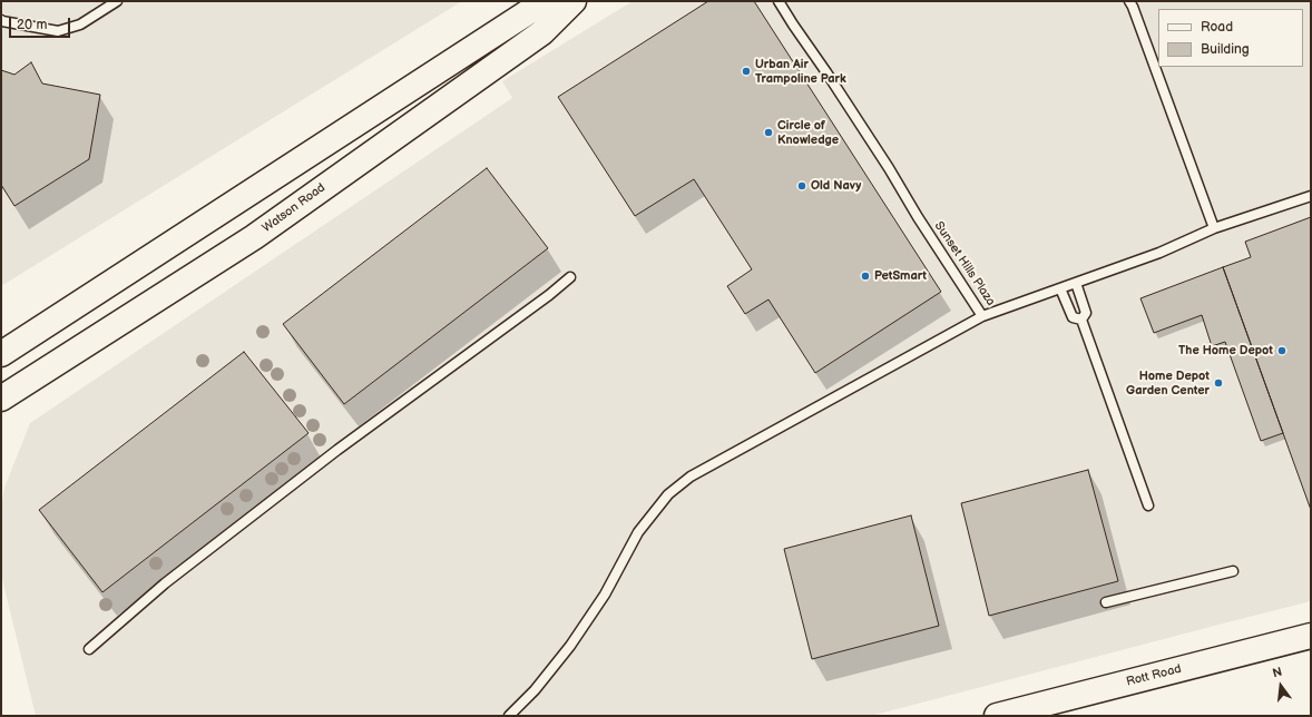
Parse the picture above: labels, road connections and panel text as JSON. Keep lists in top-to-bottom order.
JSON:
{
  "streets": {
    "main road": ["Watson Road", "Rott Road"],
    "lane": ["Sunset Hills Plaza"]
  },
  "places": [
    "Urban Air Trampoline Park",
    "Circle of Knowledge",
    "Old Navy",
    "PetSmart",
    "The Home Depot",
    "Home Depot Garden Center"
  ],
  "legend": ["Road", "Building"],
  "scale_bar": "20 m",
  "north": "top"
}
